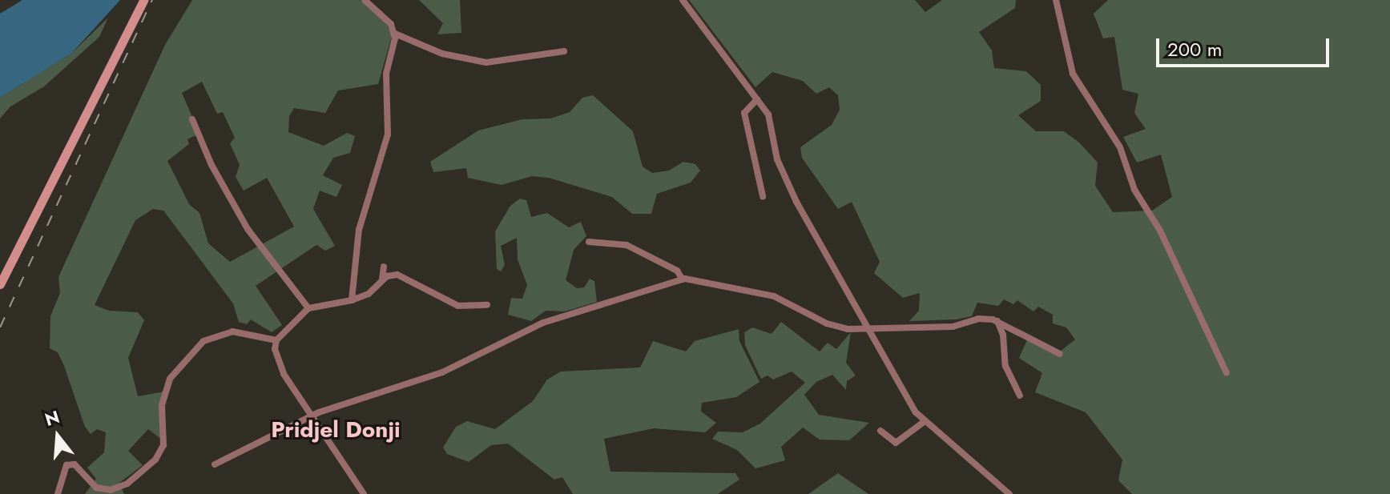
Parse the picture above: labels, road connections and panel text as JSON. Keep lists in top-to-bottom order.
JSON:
{
  "districts": ["Pridjel Donji"],
  "scale_bar": "200 m",
  "north": "top"
}
